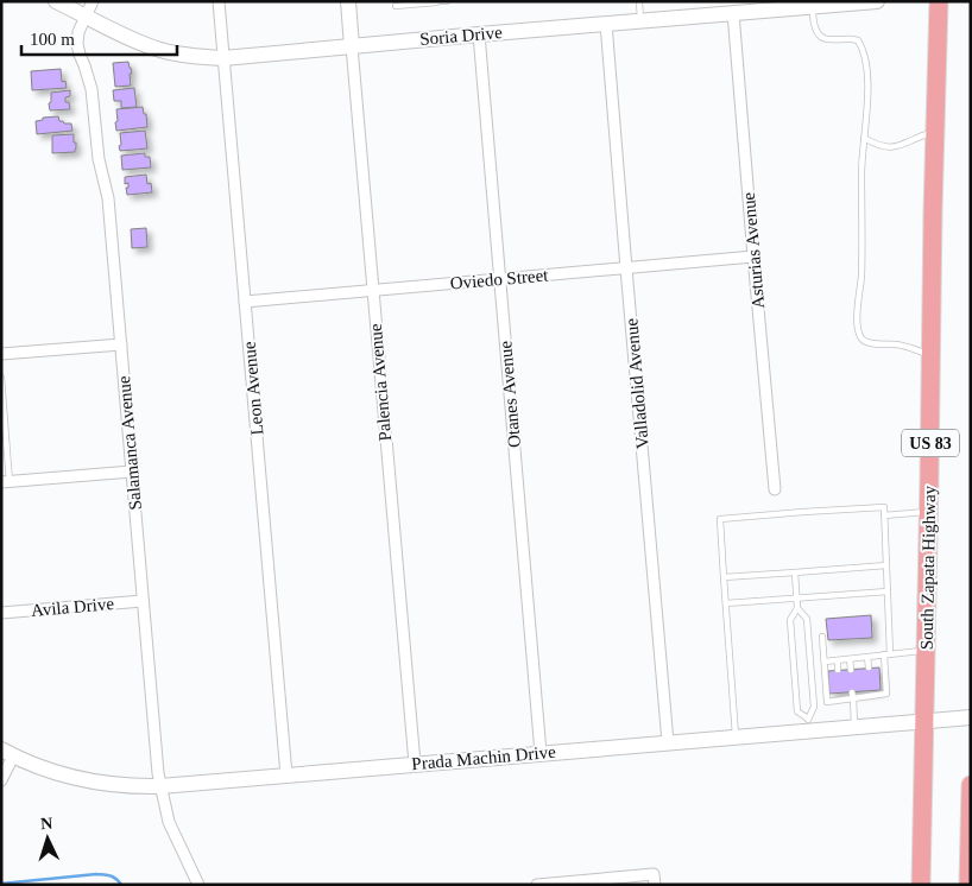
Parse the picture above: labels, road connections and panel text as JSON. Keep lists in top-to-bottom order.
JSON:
{
  "streets": {
    "main road": ["US 83", "South Zapata Highway"],
    "street": [
      "Soria Drive",
      "Asturias Avenue",
      "Oviedo Street",
      "Palencia Avenue",
      "Valladolid Avenue",
      "Leon Avenue",
      "Otanes Avenue",
      "Salamanca Avenue",
      "Avila Drive",
      "Prada Machin Drive"
    ]
  },
  "crossings": [
    ["Soria Drive", "Asturias Avenue"],
    ["Soria Drive", "Palencia Avenue"],
    ["Soria Drive", "Valladolid Avenue"],
    ["Soria Drive", "Leon Avenue"],
    ["Soria Drive", "Otanes Avenue"],
    ["Soria Drive", "Salamanca Avenue"],
    ["Asturias Avenue", "Oviedo Street"],
    ["Oviedo Street", "Palencia Avenue"],
    ["Oviedo Street", "Valladolid Avenue"],
    ["Oviedo Street", "Leon Avenue"],
    ["Oviedo Street", "Otanes Avenue"],
    ["Palencia Avenue", "Prada Machin Drive"],
    ["Valladolid Avenue", "Prada Machin Drive"],
    ["Leon Avenue", "Prada Machin Drive"],
    ["Otanes Avenue", "Prada Machin Drive"],
    ["Salamanca Avenue", "Avila Drive"],
    ["Salamanca Avenue", "Prada Machin Drive"],
    ["South Zapata Highway", "Prada Machin Drive"]
  ],
  "scale_bar": "100 m",
  "north": "top"
}
